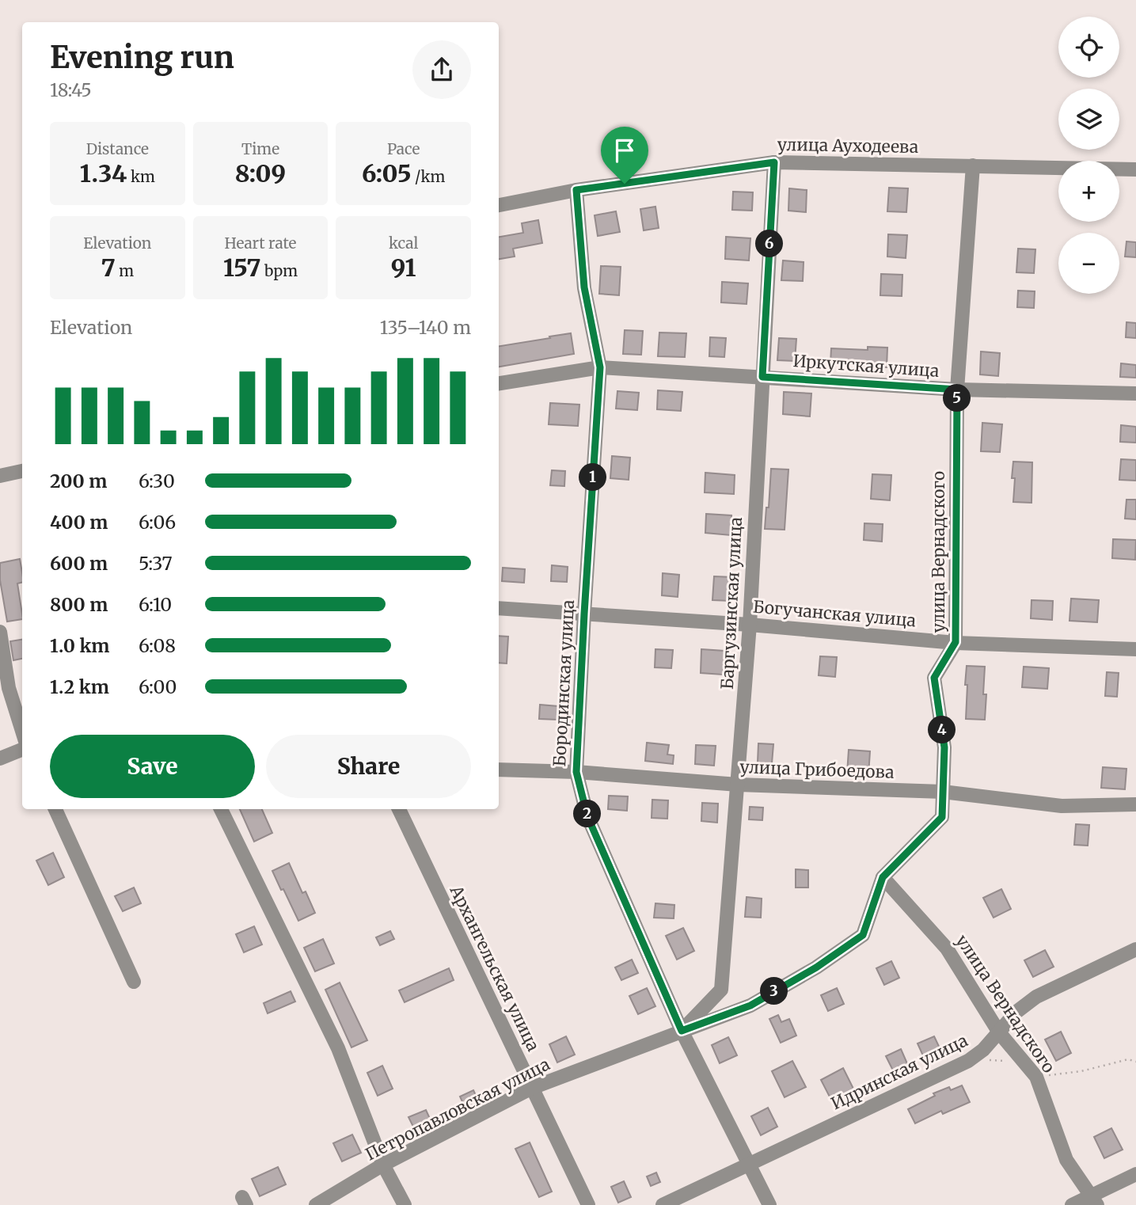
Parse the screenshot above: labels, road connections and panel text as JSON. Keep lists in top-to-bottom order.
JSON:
{
  "streets": {
    "street": [
      "улица Ауходеева",
      "Иркутская улица",
      "улица Вернадского",
      "Баргузинская улица",
      "Богучанская улица",
      "Бородинская улица",
      "улица Грибоедова",
      "Архангельская улица",
      "Идринская улица",
      "Петропавловская улица"
    ]
  },
  "crossings": [
    ["улица Ауходеева", "улица Вернадского"],
    ["улица Ауходеева", "Баргузинская улица"],
    ["улица Ауходеева", "Бородинская улица"],
    ["Иркутская улица", "улица Вернадского"],
    ["Иркутская улица", "Баргузинская улица"],
    ["Иркутская улица", "Бородинская улица"],
    ["улица Вернадского", "Богучанская улица"],
    ["улица Вернадского", "улица Грибоедова"],
    ["улица Вернадского", "Идринская улица"],
    ["улица Вернадского", "Петропавловская улица"],
    ["Баргузинская улица", "Богучанская улица"],
    ["Баргузинская улица", "Бородинская улица"],
    ["Баргузинская улица", "улица Грибоедова"],
    ["Баргузинская улица", "Петропавловская улица"],
    ["Богучанская улица", "Бородинская улица"],
    ["Бородинская улица", "улица Грибоедова"],
    ["Бородинская улица", "Идринская улица"],
    ["Бородинская улица", "Петропавловская улица"],
    ["Архангельская улица", "Петропавловская улица"]
  ],
  "page": {
    "map_buttons": ["+", "−"],
    "heading": ["Evening run", "18:45"],
    "stats": [
      ["Distance", "1.34 km"],
      ["Time", "8:09"],
      ["Pace", "6:05 /km"],
      ["Elevation", "7 m"],
      ["Heart rate", "157 bpm"],
      ["kcal", "91"]
    ],
    "pins": [
      "6",
      "5",
      "1",
      "4",
      "2",
      "3"
    ],
    "chart": ["Elevation", "135–140 m"],
    "list": [
      {
        "name": "200 m",
        "note": "6:30"
      },
      {
        "name": "400 m",
        "note": "6:06"
      },
      {
        "name": "600 m",
        "note": "5:37"
      },
      {
        "name": "800 m",
        "note": "6:10"
      },
      {
        "name": "1.0 km",
        "note": "6:08"
      },
      {
        "name": "1.2 km",
        "note": "6:00"
      }
    ],
    "buttons": ["Save", "Share"]
  }
}
